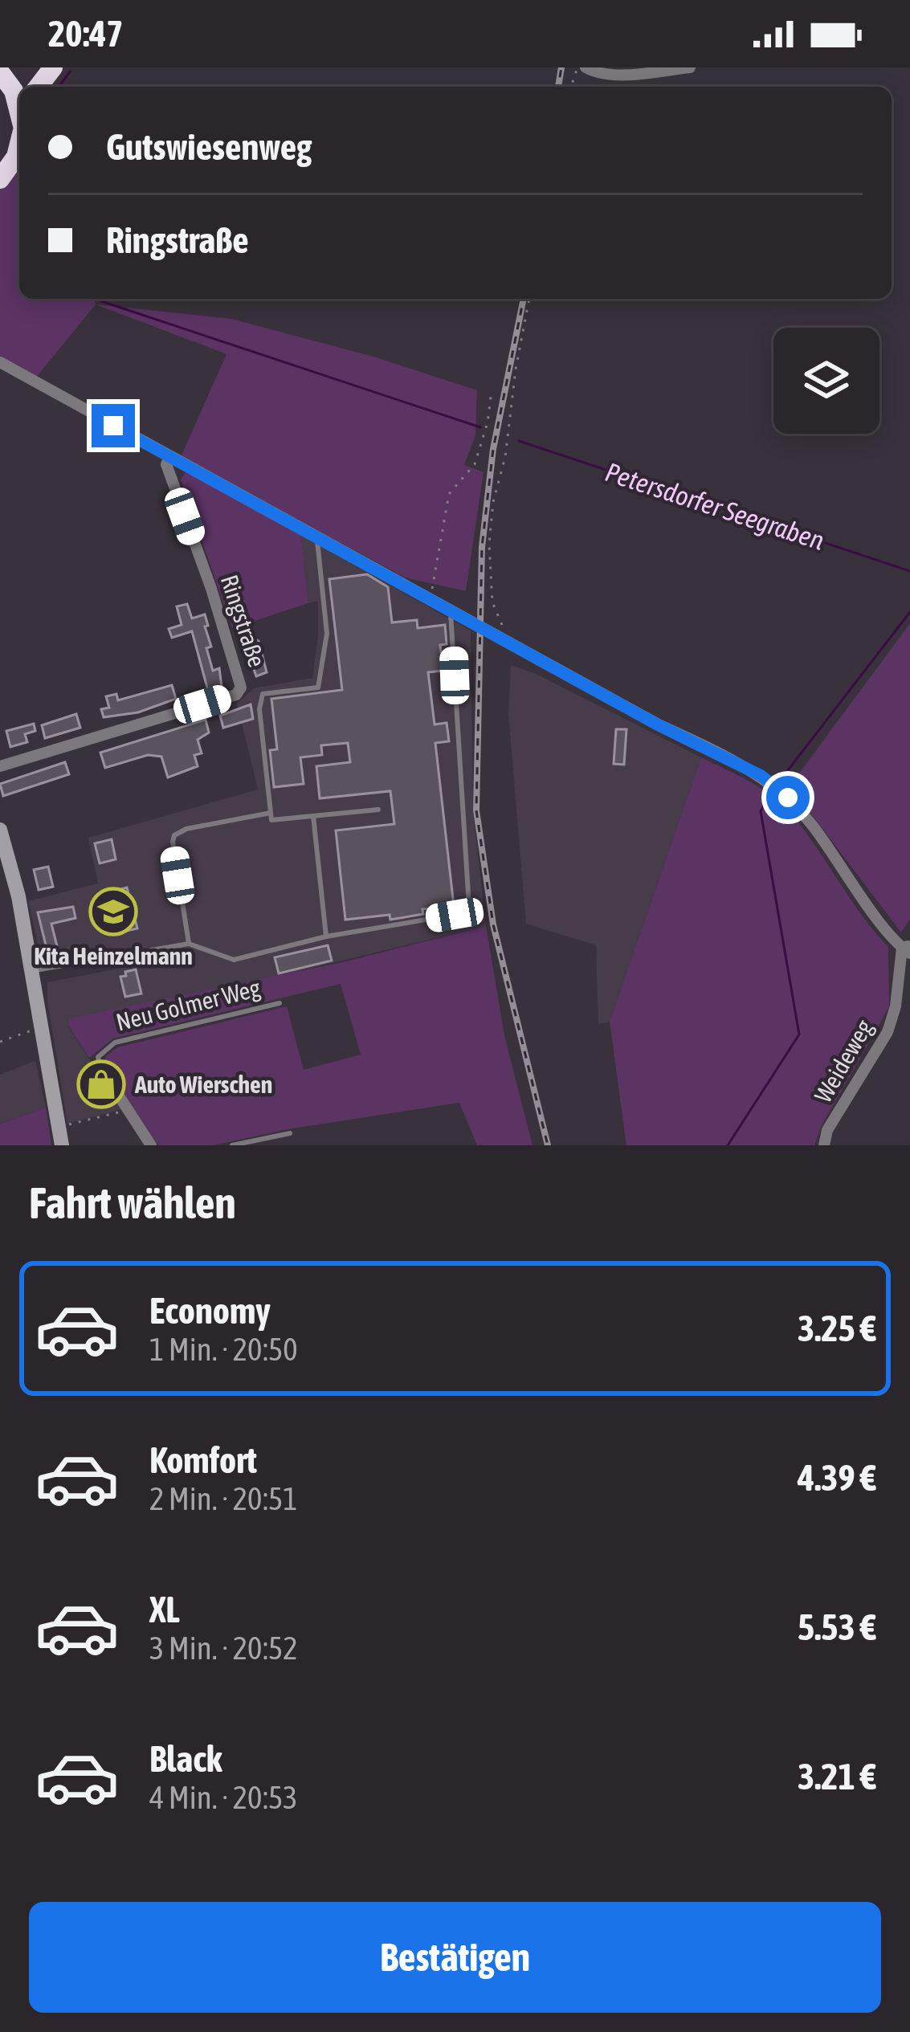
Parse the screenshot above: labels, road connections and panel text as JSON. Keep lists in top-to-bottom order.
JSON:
{
  "streets": {
    "street": ["Ringstraße", "Neu Golmer Weg", "Weideweg"]
  },
  "water": ["Petersdorfer Seegraben"],
  "places": {
    "school or university": ["Kita Heinzelmann"],
    "shop": ["Auto Wierschen"]
  },
  "page": {
    "status": "20:47",
    "banner": ["Gutswiesenweg", "Ringstraße"],
    "heading": "Fahrt wählen",
    "list": [
      {
        "name": "Economy",
        "note": "1 Min. · 20:50",
        "value": "3.25 €"
      },
      {
        "name": "Komfort",
        "note": "2 Min. · 20:51",
        "value": "4.39 €"
      },
      {
        "name": "XL",
        "note": "3 Min. · 20:52",
        "value": "5.53 €"
      },
      {
        "name": "Black",
        "note": "4 Min. · 20:53",
        "value": "3.21 €"
      }
    ],
    "buttons": "Bestätigen"
  }
}
